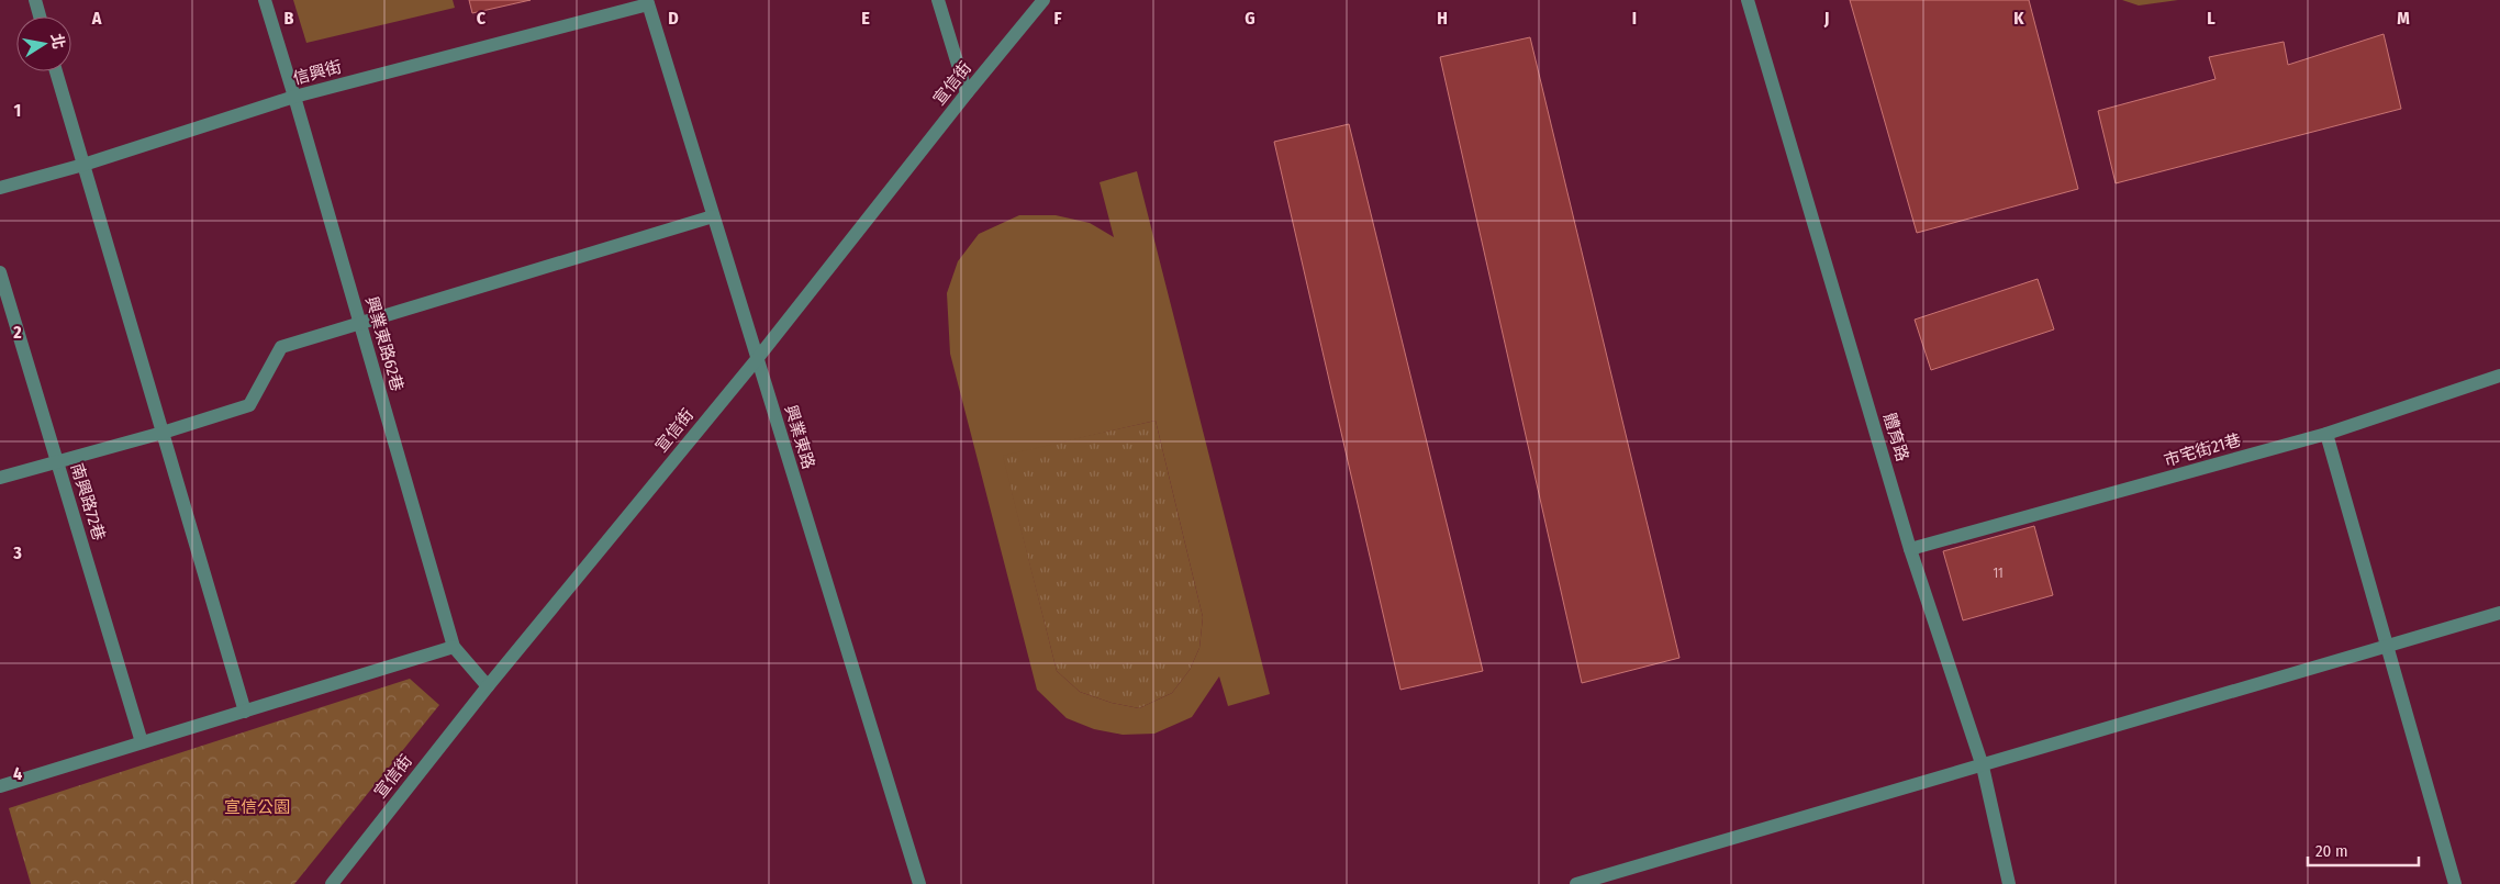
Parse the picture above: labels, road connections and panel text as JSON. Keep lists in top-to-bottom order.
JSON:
{
  "streets": {
    "street": [
      "信興街",
      "宣信街",
      "興業東路62巷",
      "興業東路",
      "體育路",
      "市宅街21巷",
      "南興路72巷"
    ]
  },
  "crossings": [
    ["信興街", "興業東路62巷"],
    ["信興街", "興業東路"],
    ["宣信街", "興業東路62巷"],
    ["宣信街", "興業東路"],
    ["體育路", "市宅街21巷"]
  ],
  "parks": ["宣信公園"],
  "house_numbers": ["11"],
  "scale_bar": "20 m",
  "north": "right",
  "grid": {
    "columns": [
      "A",
      "B",
      "C",
      "D",
      "E",
      "F",
      "G",
      "H",
      "I",
      "J",
      "K",
      "L",
      "M"
    ],
    "rows": [
      "1",
      "2",
      "3",
      "4"
    ]
  }
}
